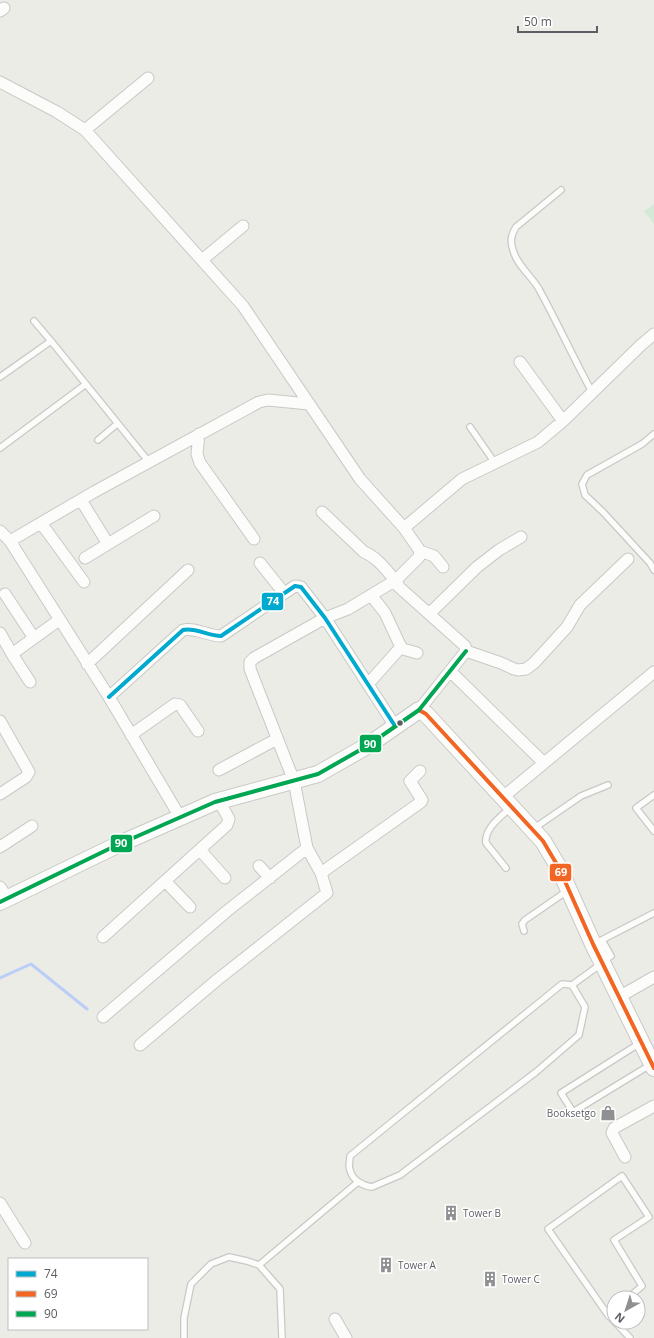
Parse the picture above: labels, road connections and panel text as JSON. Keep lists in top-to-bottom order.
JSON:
{
  "places": {
    "shop": ["Booksetgo"],
    "building": ["Tower B", "Tower A", "Tower C"]
  },
  "lines": ["transit line 74", "transit line 90", "transit line 69"],
  "legend": ["74", "69", "90"],
  "scale_bar": "50 m",
  "north": "bottom left"
}
